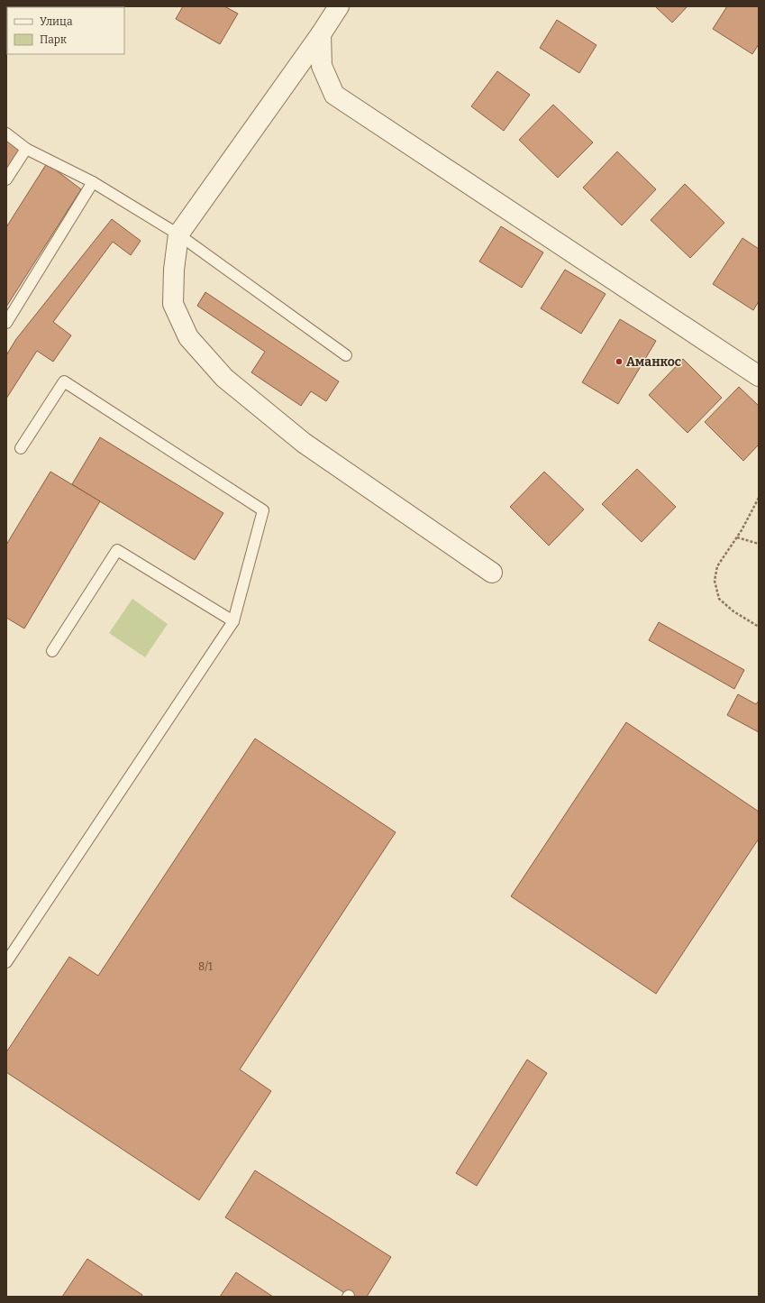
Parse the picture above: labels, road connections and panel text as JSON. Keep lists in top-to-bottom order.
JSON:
{
  "places": ["Аманкос"],
  "house_numbers": ["8/1"],
  "legend": ["Улица", "Парк"]
}
